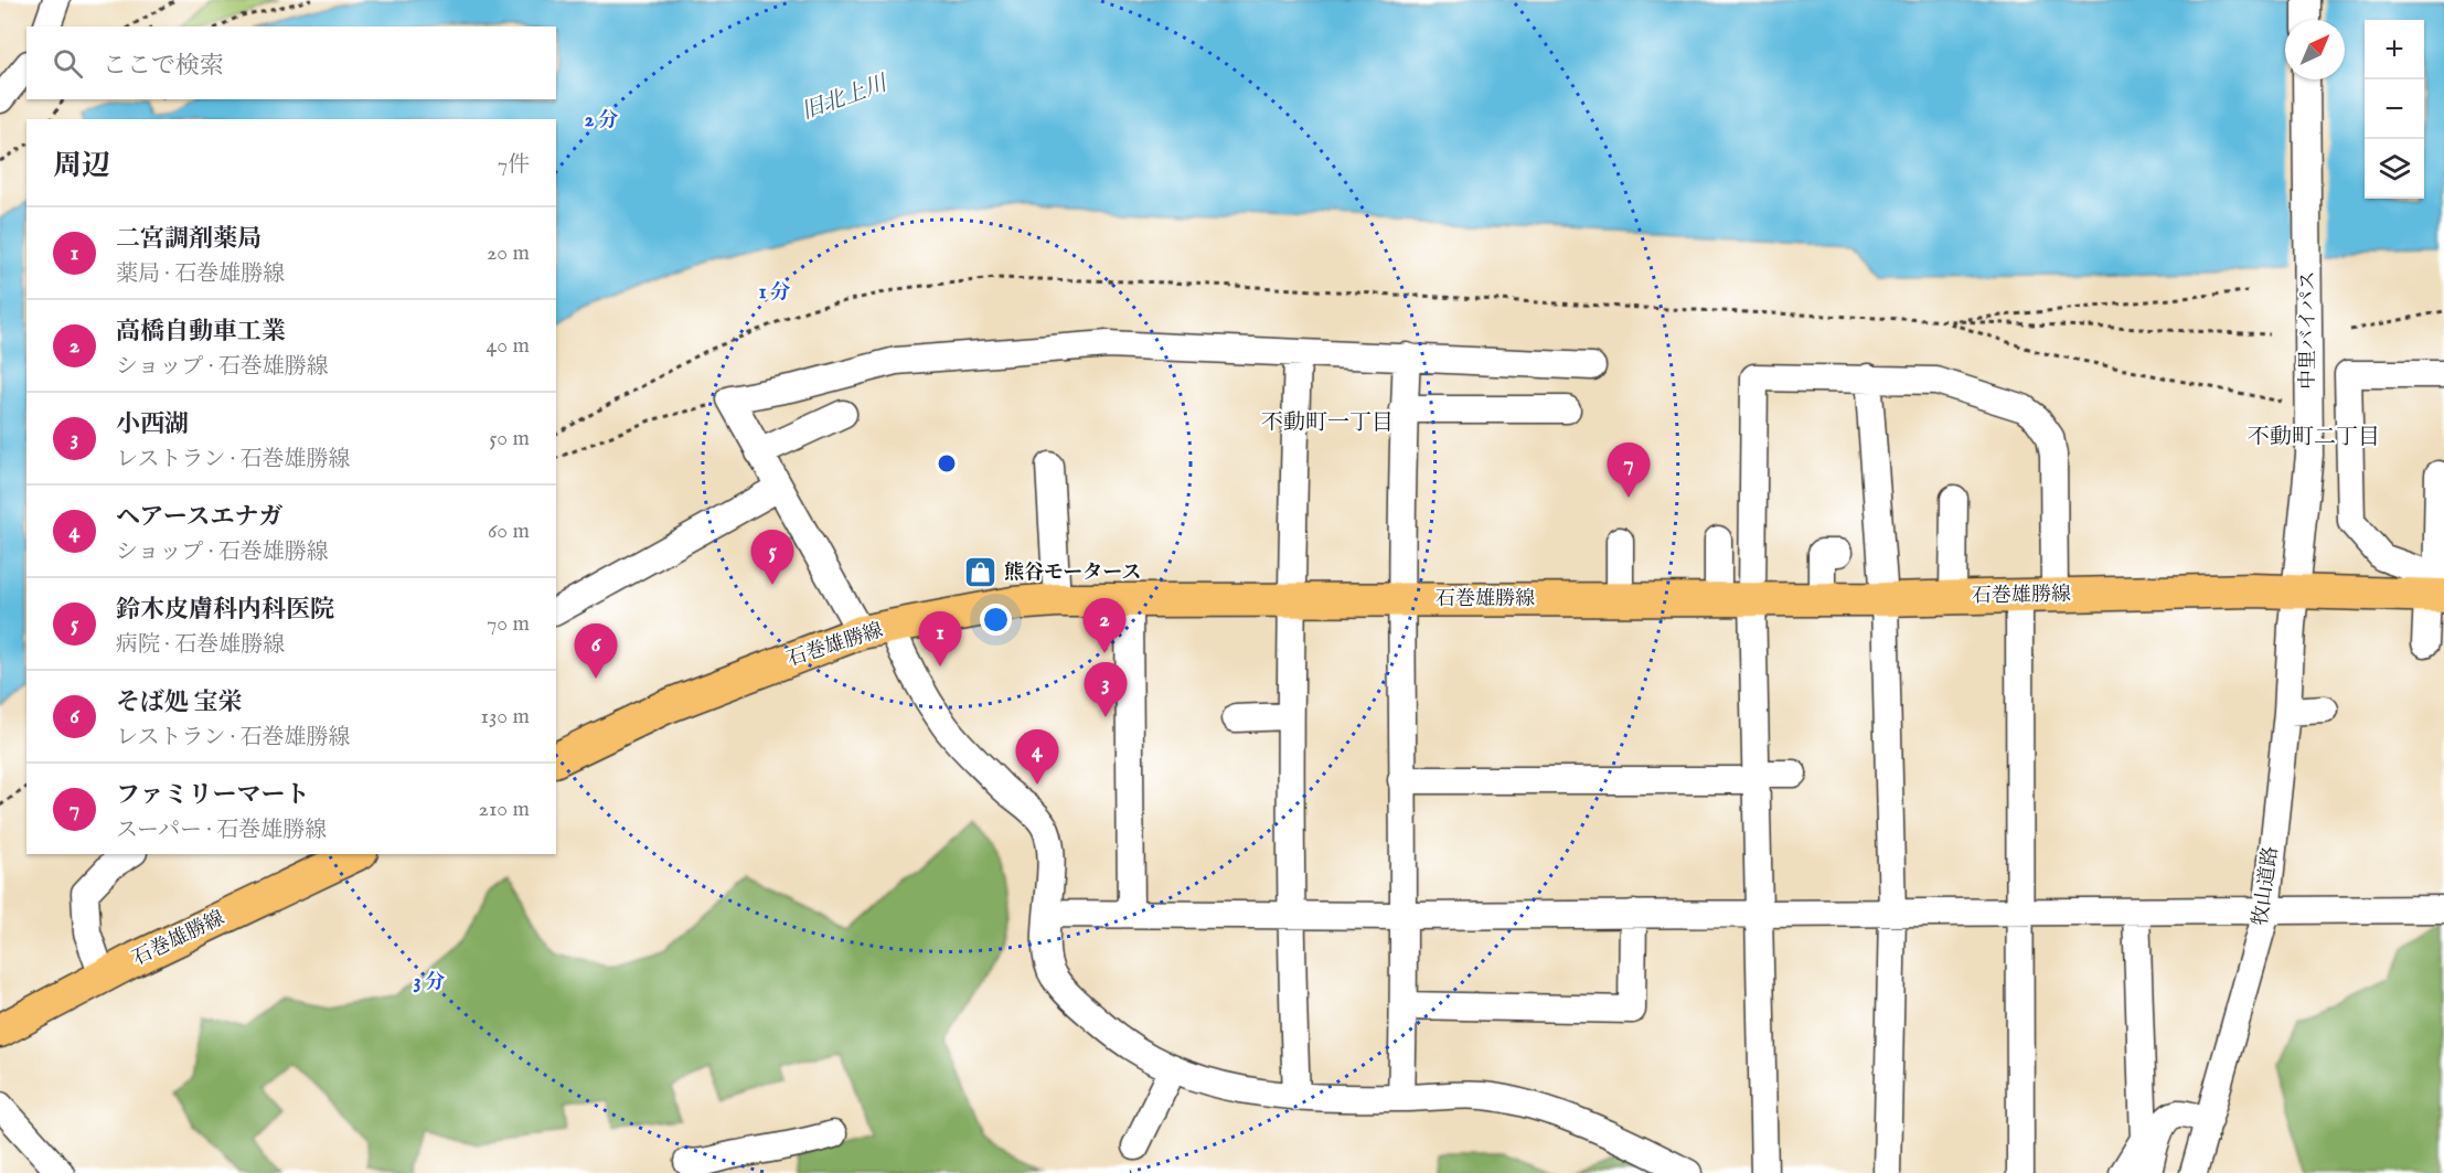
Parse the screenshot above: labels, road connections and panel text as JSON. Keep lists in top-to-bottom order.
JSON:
{
  "streets": {
    "main road": ["石巻雄勝線"],
    "street": ["中里バイパス", "牧山道路"]
  },
  "crossings": [
    ["中里バイパス", "石巻雄勝線"],
    ["中里バイパス", "牧山道路"],
    ["石巻雄勝線", "牧山道路"]
  ],
  "districts": ["不動町一丁目", "不動町二丁目"],
  "water": ["旧北上川"],
  "places": {
    "shop": ["熊谷モータース"]
  },
  "north": "top right",
  "page": {
    "map_buttons": ["+", "−"],
    "search": "ここで検索",
    "heading": ["周辺", "7件"],
    "list": [
      {
        "mark": "1",
        "name": "二宮調剤薬局",
        "note": "薬局 · 石巻雄勝線",
        "value": "20 m"
      },
      {
        "mark": "2",
        "name": "高橋自動車工業",
        "note": "ショップ · 石巻雄勝線",
        "value": "40 m"
      },
      {
        "mark": "3",
        "name": "小西湖",
        "note": "レストラン · 石巻雄勝線",
        "value": "50 m"
      },
      {
        "mark": "4",
        "name": "ヘアースエナガ",
        "note": "ショップ · 石巻雄勝線",
        "value": "60 m"
      },
      {
        "mark": "5",
        "name": "鈴木皮膚科内科医院",
        "note": "病院 · 石巻雄勝線",
        "value": "70 m"
      },
      {
        "mark": "6",
        "name": "そば処 宝栄",
        "note": "レストラン · 石巻雄勝線",
        "value": "130 m"
      },
      {
        "mark": "7",
        "name": "ファミリーマート",
        "note": "スーパー · 石巻雄勝線",
        "value": "210 m"
      }
    ],
    "pins": [
      "7",
      "5",
      "2",
      "1",
      "6",
      "3",
      "4"
    ]
  },
  "rings": ["2 分", "1 分", "3 分"]
}
